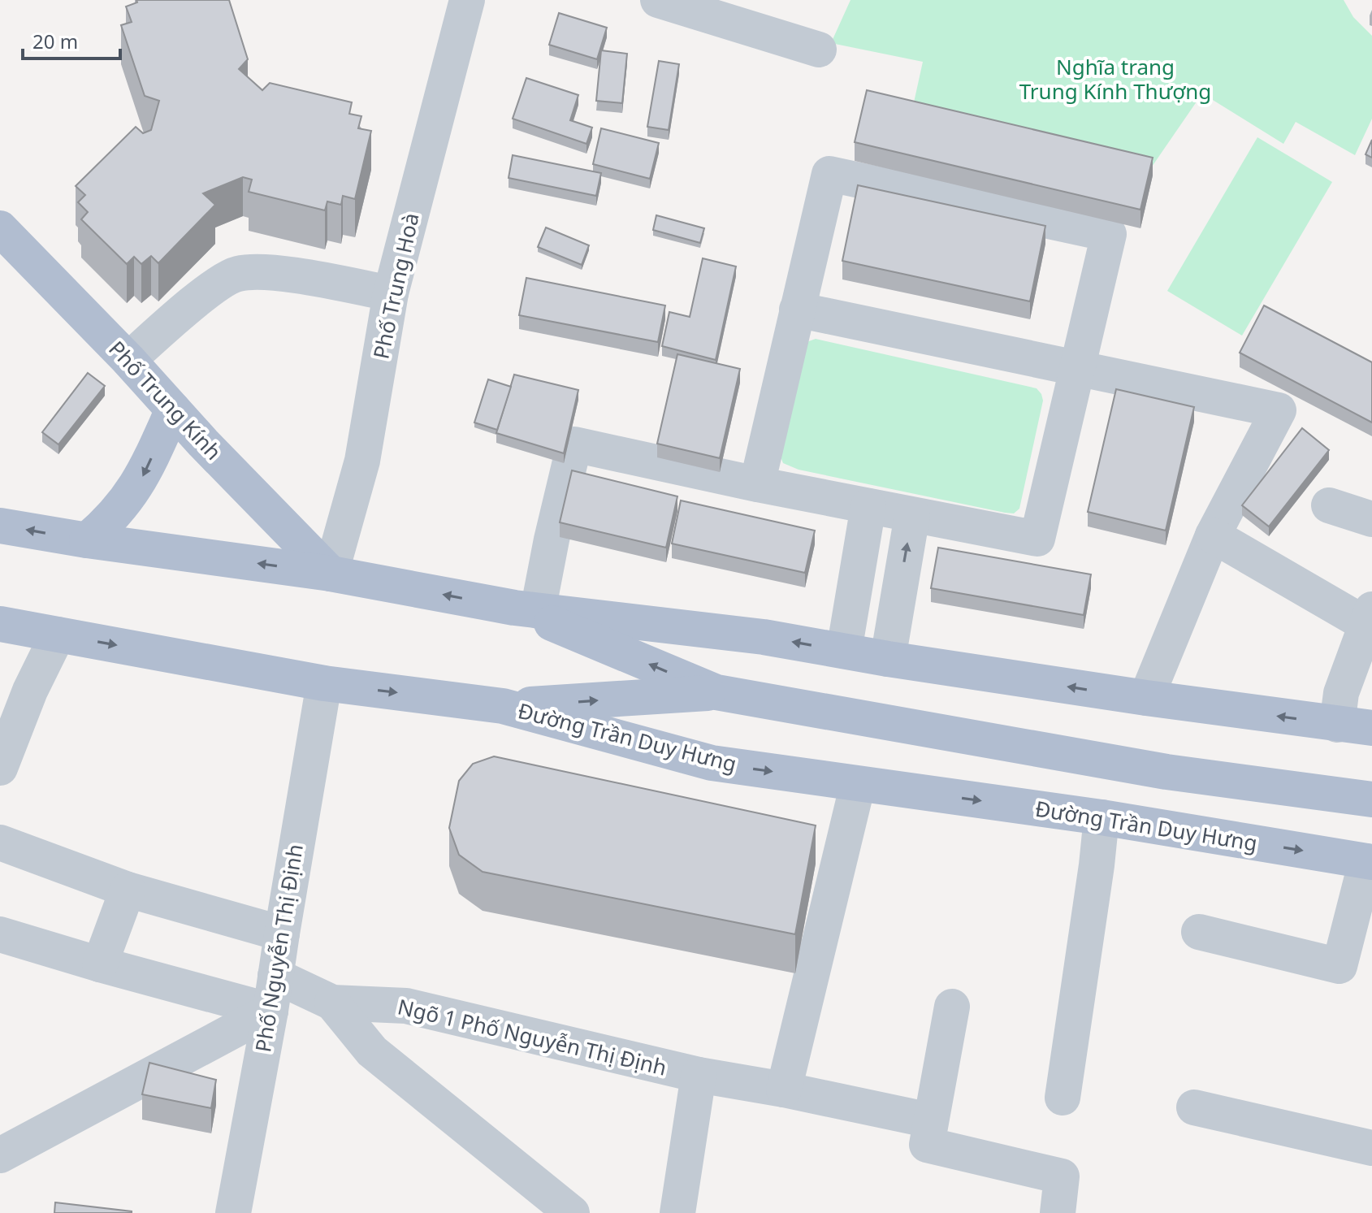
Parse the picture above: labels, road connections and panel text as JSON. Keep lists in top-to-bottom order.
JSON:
{
  "streets": {
    "main road": ["Phố Trung Kính", "Đường Trần Duy Hưng"],
    "street": ["Phố Trung Hoà", "Phố Nguyễn Thị Định", "Ngõ 1 Phố Nguyễn Thị Định"]
  },
  "crossings": [
    ["Phố Trung Hoà", "Phố Trung Kính"],
    ["Đường Trần Duy Hưng", "Phố Nguyễn Thị Định"]
  ],
  "parks": ["Nghĩa trang Trung Kính Thượng"],
  "scale_bar": "20 m"
}
